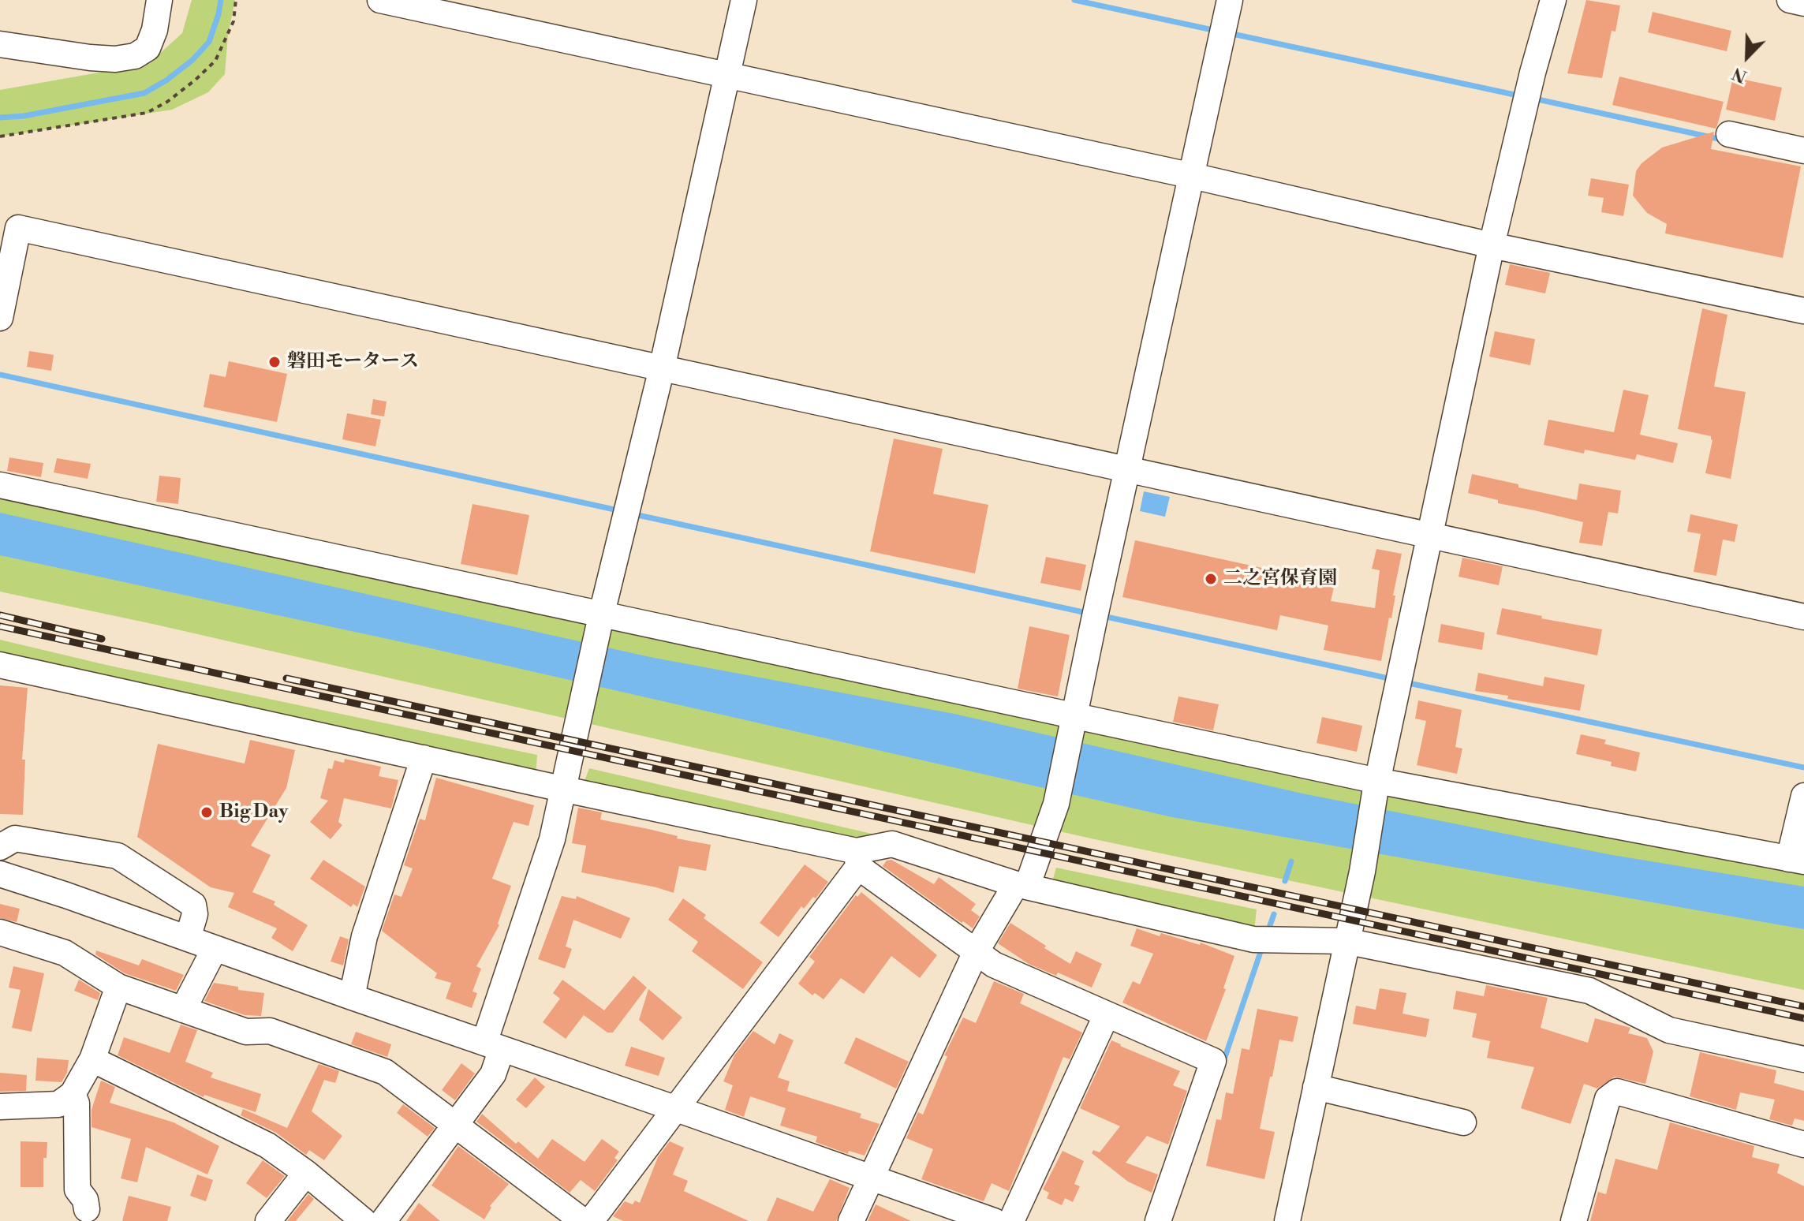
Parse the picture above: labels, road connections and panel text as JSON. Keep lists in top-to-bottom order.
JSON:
{
  "places": ["磐田モータース", "二之宮保育園", "Big Day"],
  "north": "bottom left"
}
